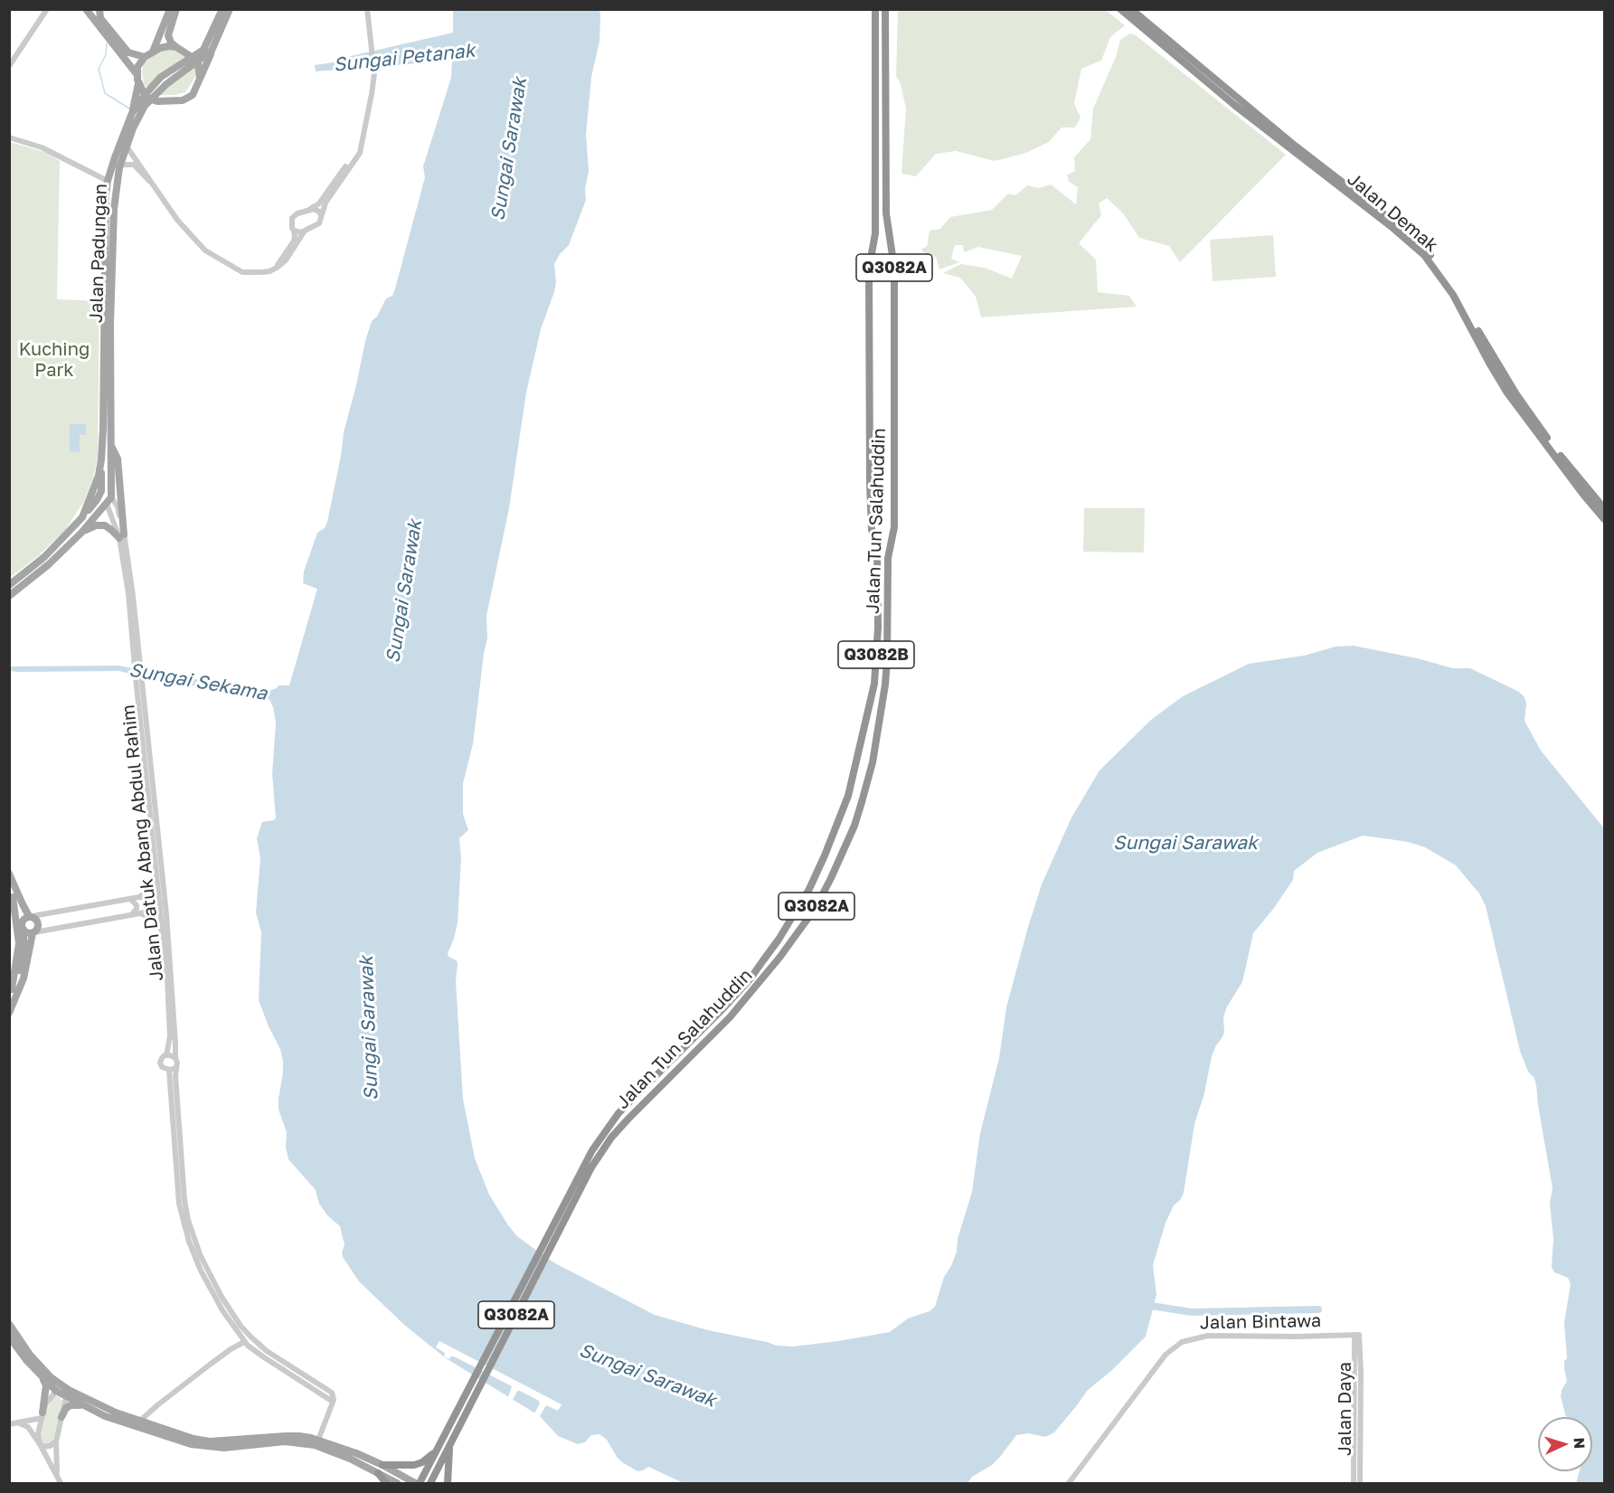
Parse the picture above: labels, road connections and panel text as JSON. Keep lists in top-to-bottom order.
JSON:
{
  "streets": {
    "highway": [
      "Jalan Demak",
      "Q3082A",
      "Jalan Tun Salahuddin",
      "Q3082B"
    ],
    "main road": ["Jalan Padungan"],
    "street": ["Jalan Datuk Abang Abdul Rahim", "Jalan Bintawa", "Jalan Daya"]
  },
  "crossings": [
    ["Jalan Padungan", "Jalan Datuk Abang Abdul Rahim"],
    ["Jalan Bintawa", "Jalan Daya"]
  ],
  "water": ["Sungai Petanak", "Sungai Sarawak", "Sungai Sekama"],
  "parks": ["Kuching Park"],
  "north": "right"
}
